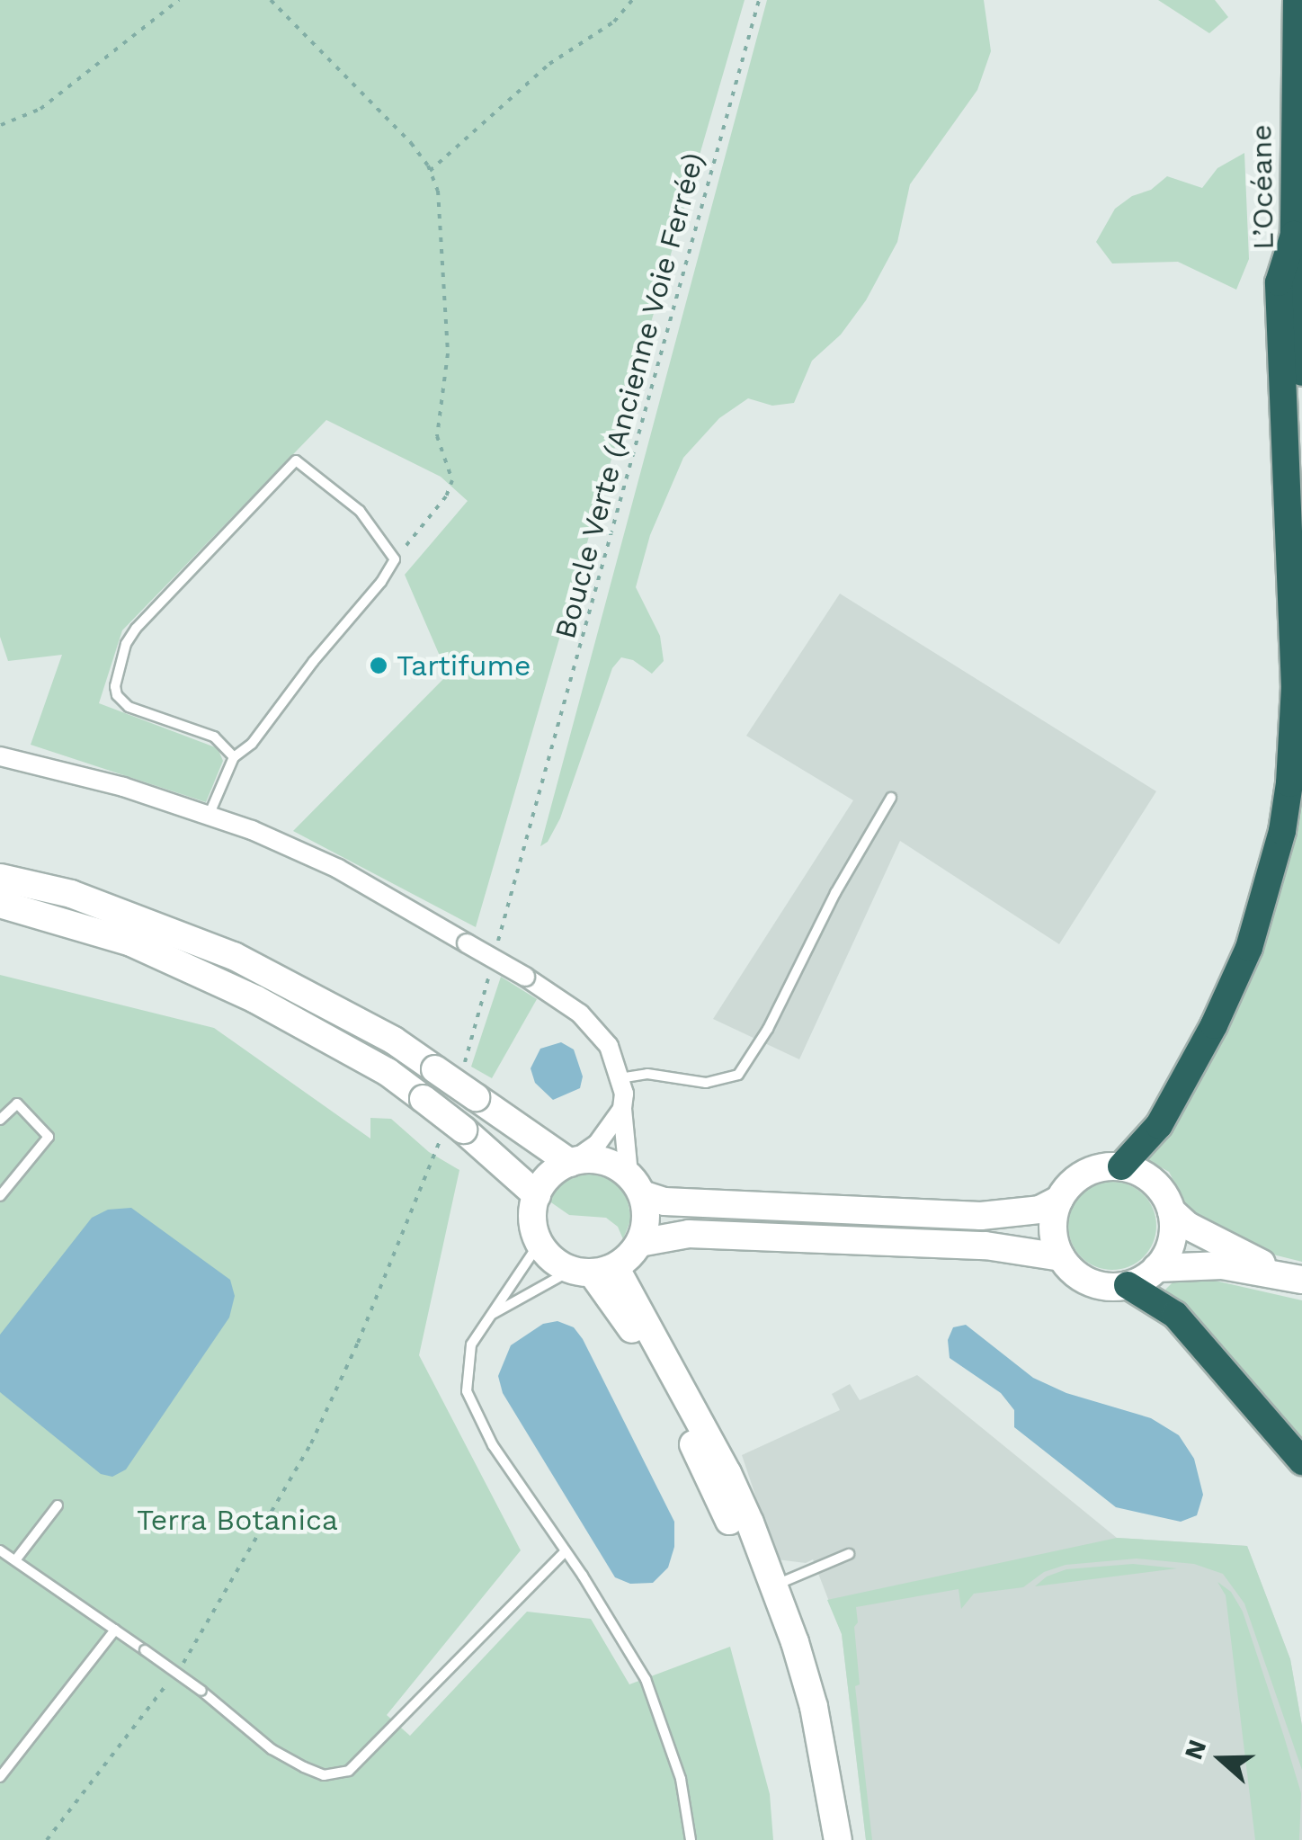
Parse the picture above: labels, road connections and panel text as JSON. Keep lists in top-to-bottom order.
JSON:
{
  "streets": {
    "highway": ["L’Océane"],
    "path": ["Boucle Verte (Ancienne Voie Ferrée)"]
  },
  "parks": ["Terra Botanica"],
  "places": ["Tartifume"],
  "north": "left"
}
